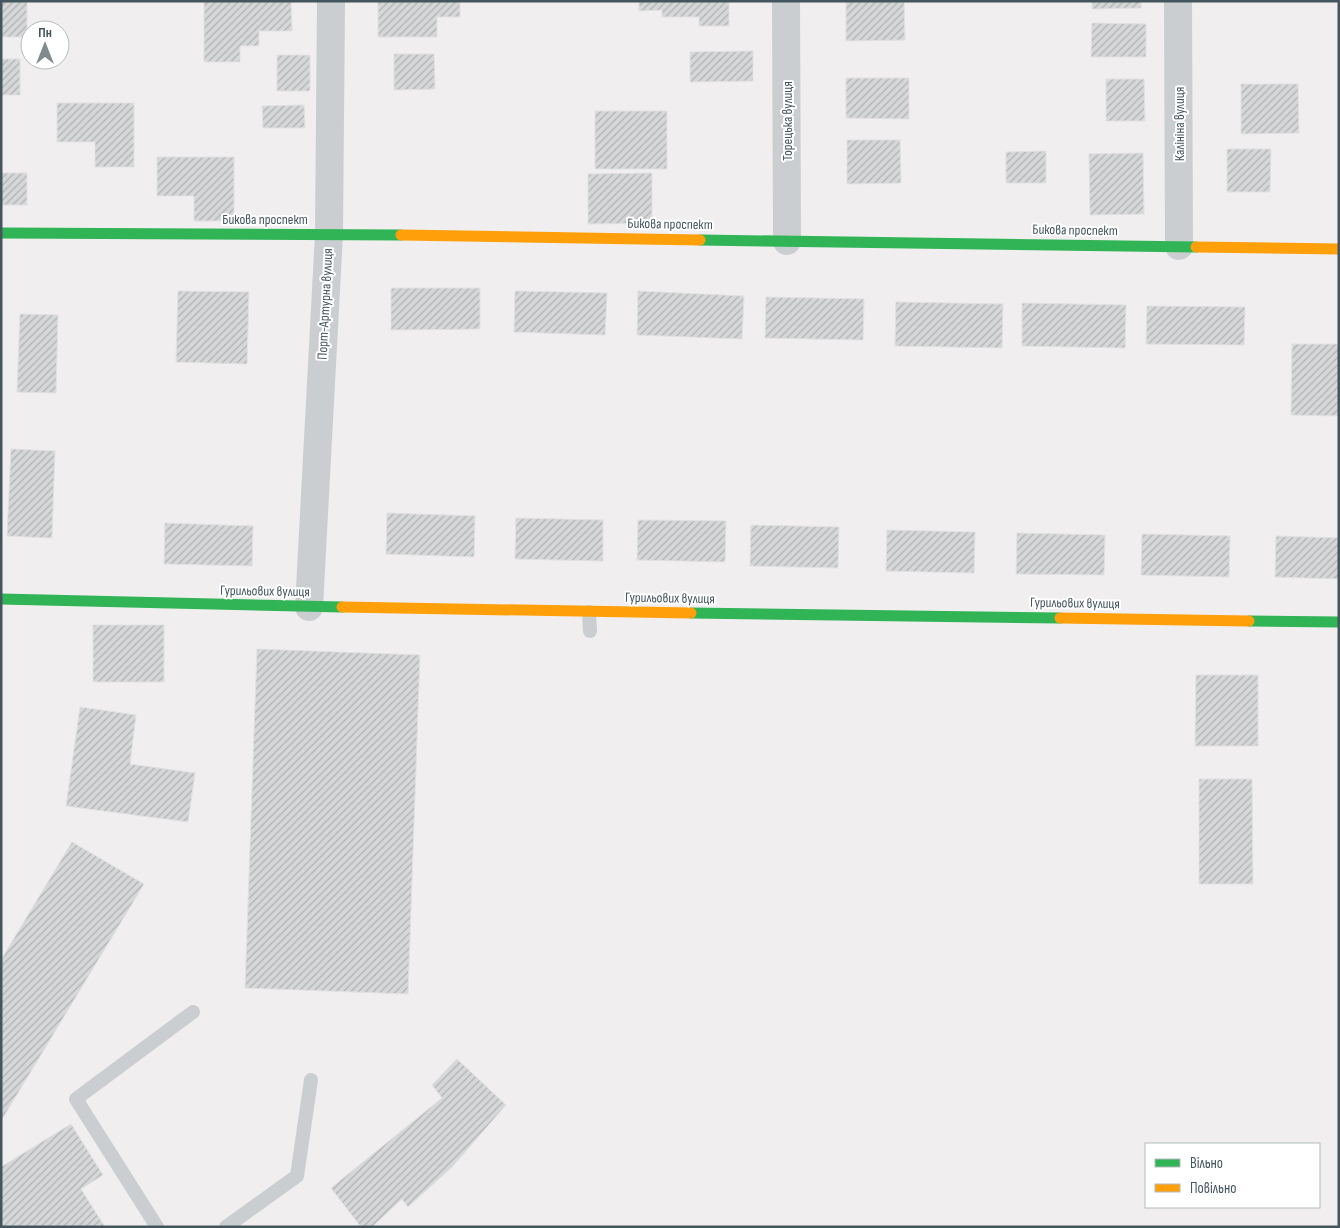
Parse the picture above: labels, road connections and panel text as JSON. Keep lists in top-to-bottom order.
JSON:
{
  "streets": {
    "street": [
      "Торецька вулиця",
      "Калініна вулиця",
      "Бикова проспект",
      "Порт-Артурна вулиця",
      "Гурильових вулиця"
    ]
  },
  "crossings": [
    ["Торецька вулиця", "Бикова проспект"],
    ["Калініна вулиця", "Бикова проспект"],
    ["Бикова проспект", "Порт-Артурна вулиця"],
    ["Порт-Артурна вулиця", "Гурильових вулиця"]
  ],
  "legend": ["Вільно", "Повільно"],
  "north": "top"
}
